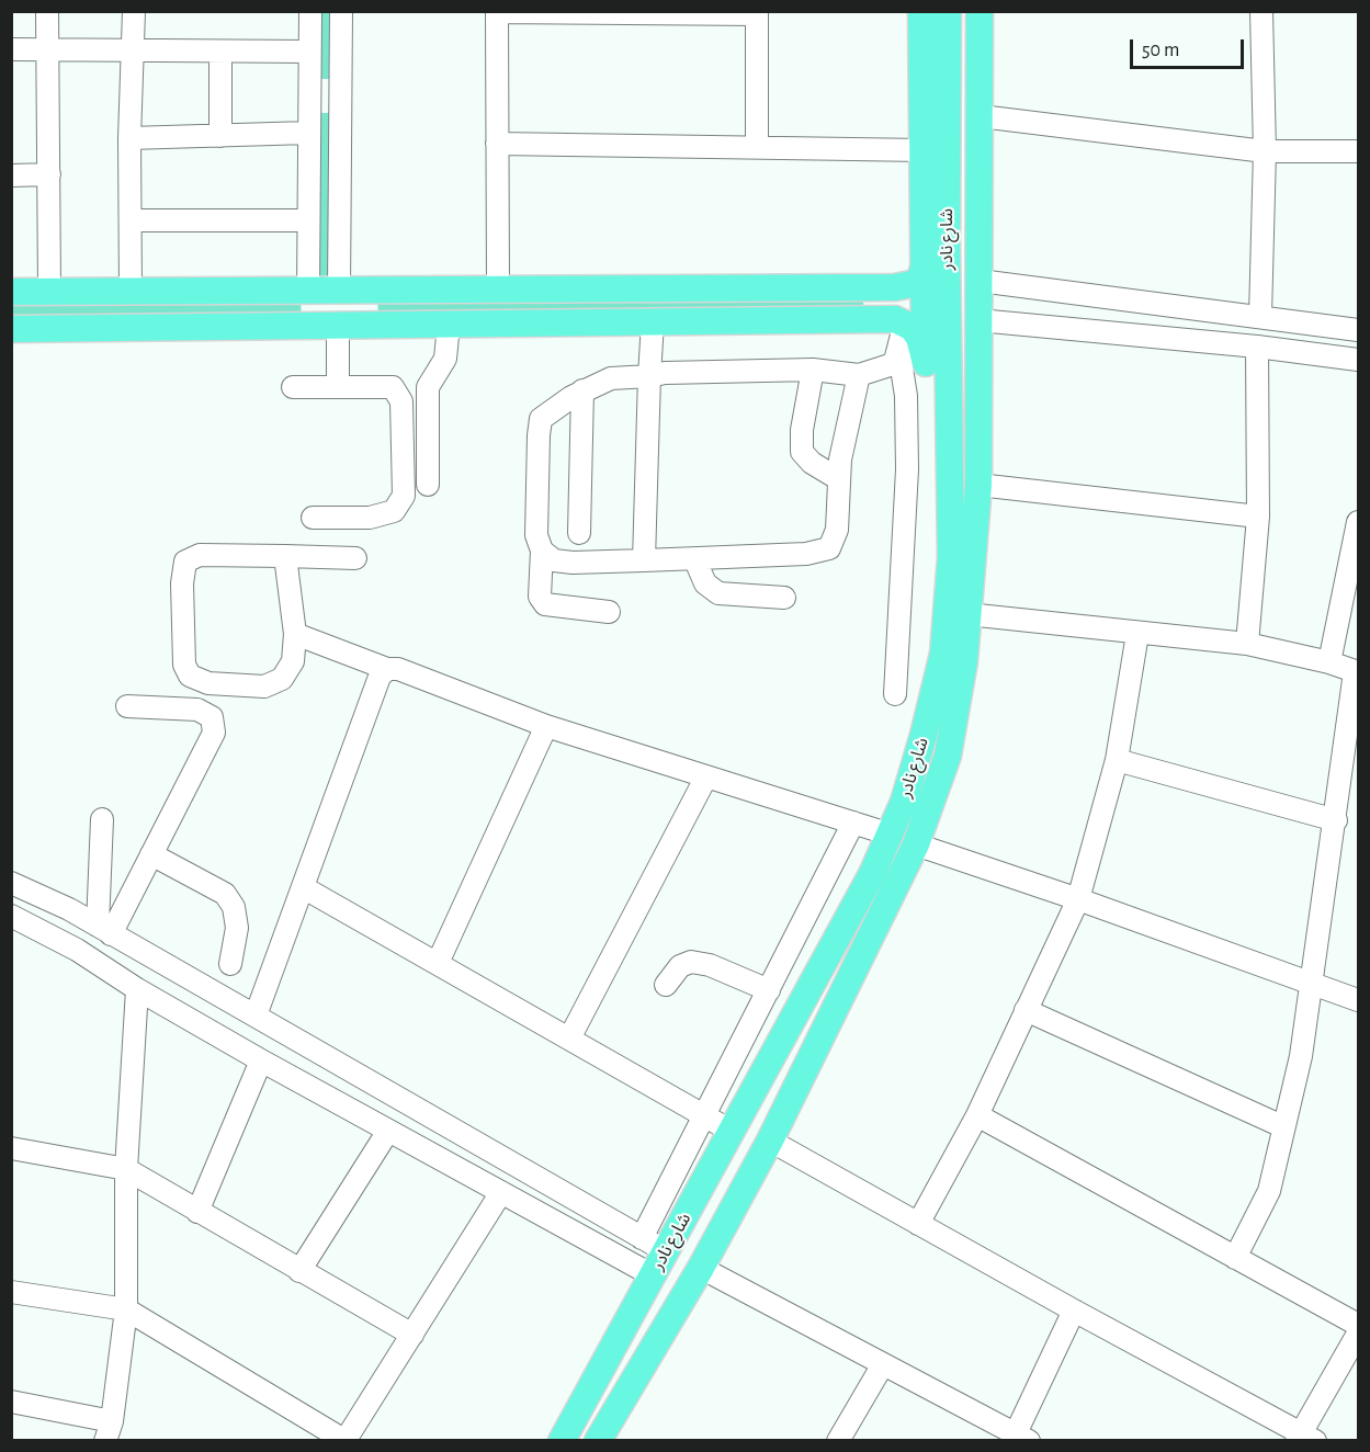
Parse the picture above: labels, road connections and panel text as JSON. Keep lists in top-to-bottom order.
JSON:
{
  "streets": {
    "main road": ["شارع نادر"]
  },
  "scale_bar": "50 m"
}
